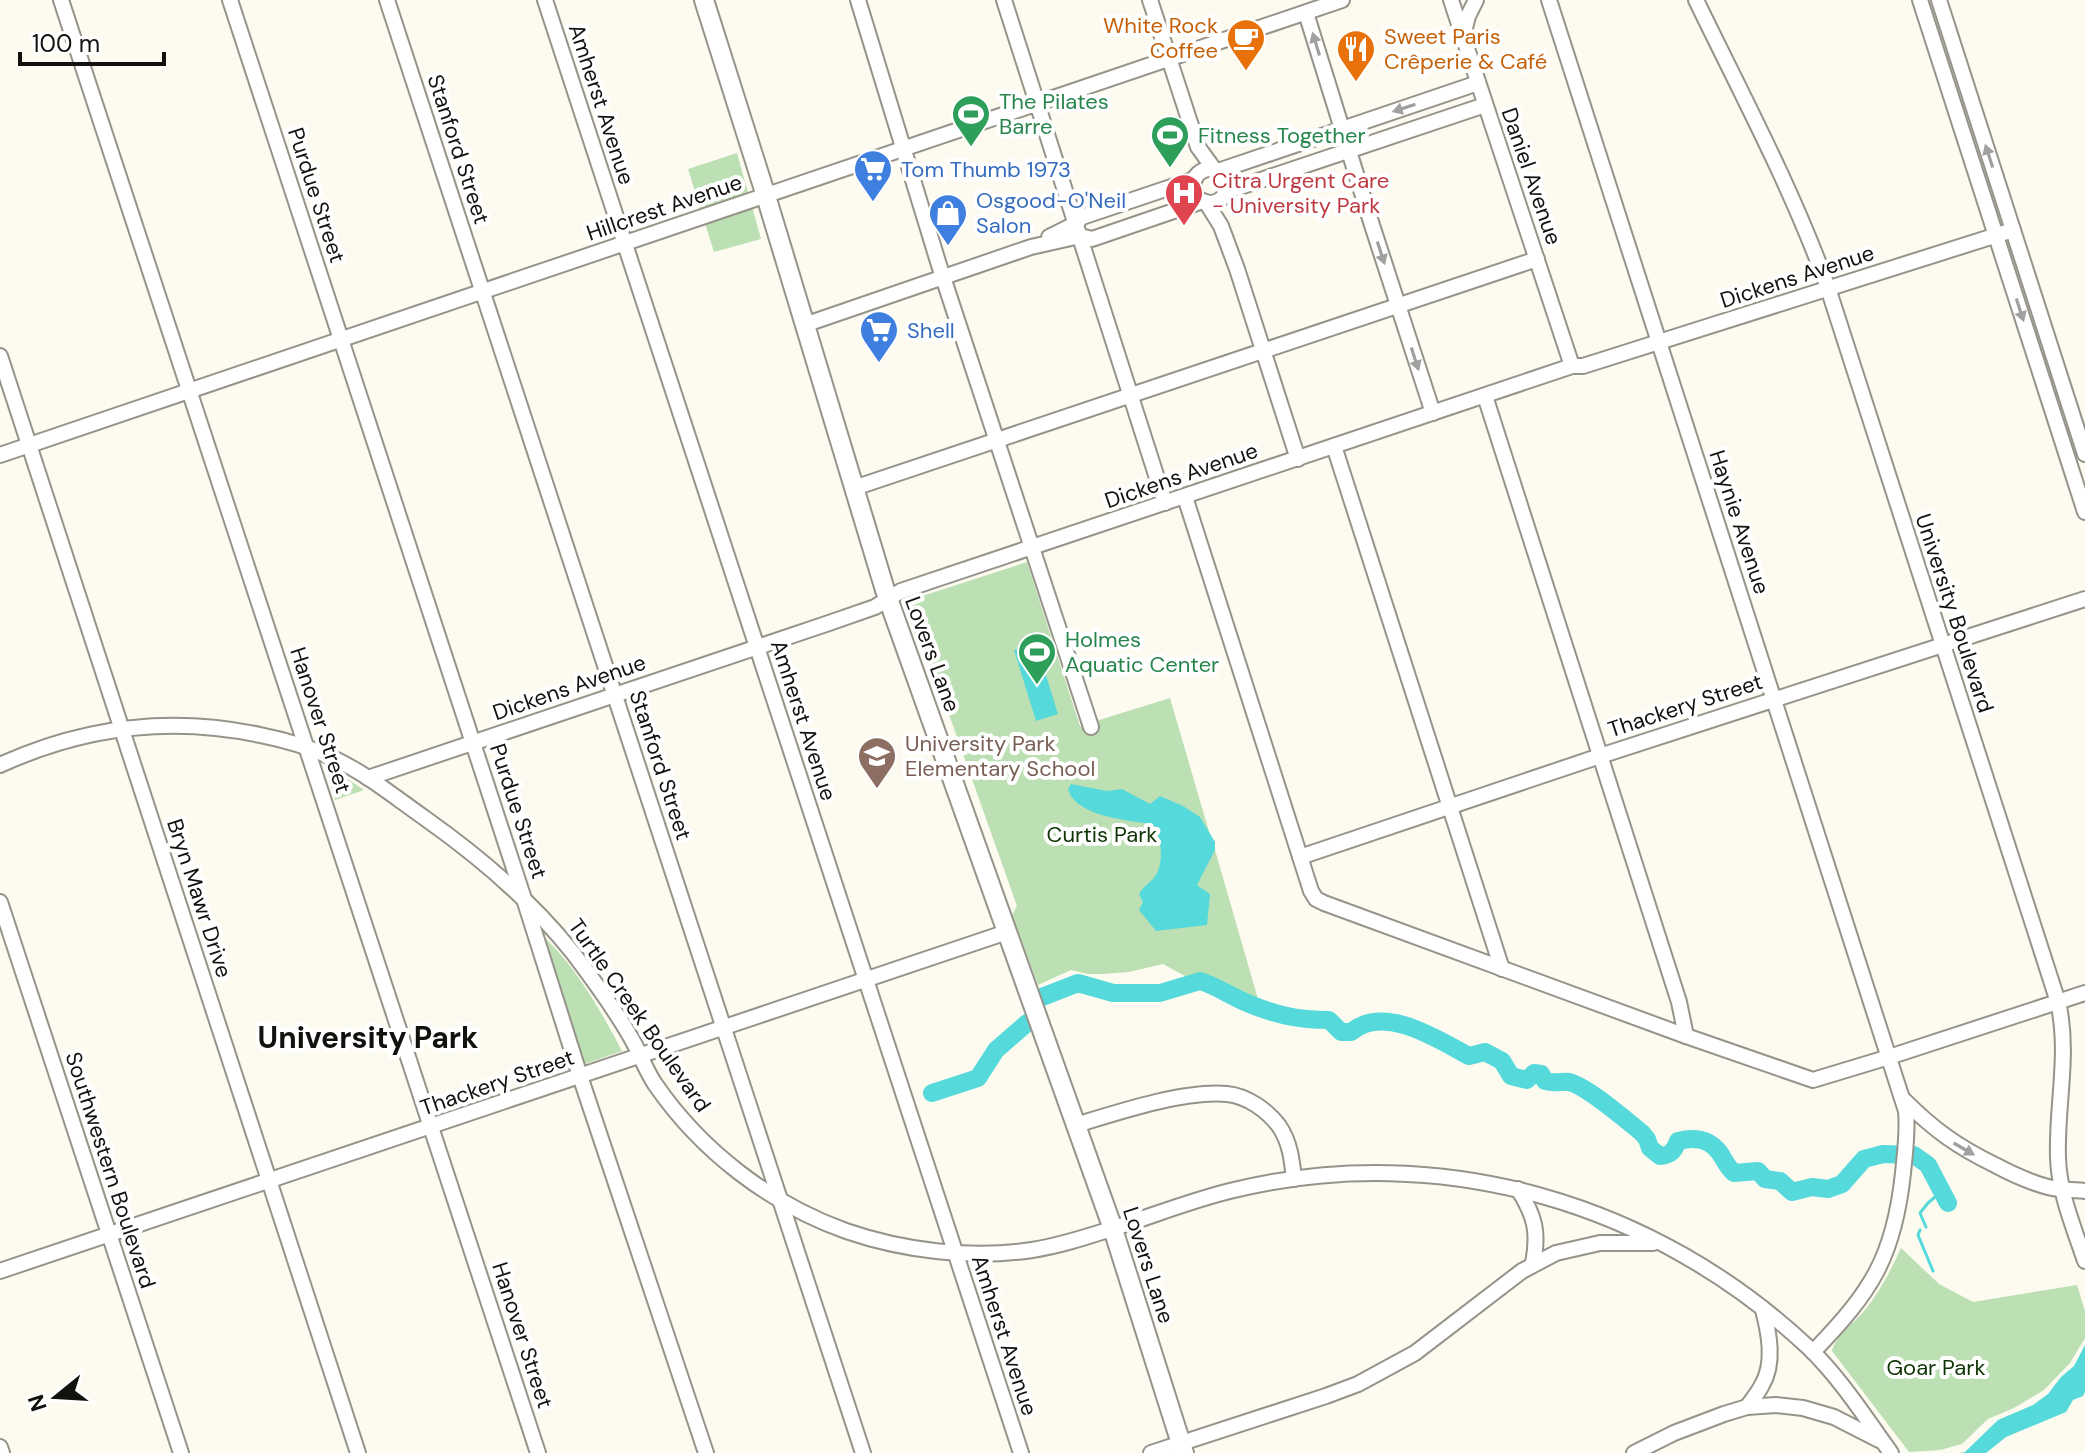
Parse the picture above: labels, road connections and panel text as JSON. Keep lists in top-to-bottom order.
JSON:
{
  "streets": {
    "main road": ["Lovers Lane"],
    "street": [
      "Amherst Avenue",
      "Stanford Street",
      "Daniel Avenue",
      "Purdue Street",
      "Hillcrest Avenue",
      "Dickens Avenue",
      "Haynie Avenue",
      "University Boulevard",
      "Thackery Street",
      "Hanover Street",
      "Bryn Mawr Drive",
      "Turtle Creek Boulevard",
      "Southwestern Boulevard"
    ]
  },
  "crossings": [
    ["Amherst Avenue", "Hillcrest Avenue"],
    ["Amherst Avenue", "Dickens Avenue"],
    ["Amherst Avenue", "Thackery Street"],
    ["Amherst Avenue", "Turtle Creek Boulevard"],
    ["Stanford Street", "Hillcrest Avenue"],
    ["Stanford Street", "Dickens Avenue"],
    ["Stanford Street", "Thackery Street"],
    ["Stanford Street", "Turtle Creek Boulevard"],
    ["Daniel Avenue", "Dickens Avenue"],
    ["Purdue Street", "Hillcrest Avenue"],
    ["Purdue Street", "Dickens Avenue"],
    ["Purdue Street", "Thackery Street"],
    ["Purdue Street", "Turtle Creek Boulevard"],
    ["Hillcrest Avenue", "Lovers Lane"],
    ["Hillcrest Avenue", "Hanover Street"],
    ["Hillcrest Avenue", "Bryn Mawr Drive"],
    ["Dickens Avenue", "Haynie Avenue"],
    ["Dickens Avenue", "University Boulevard"],
    ["Dickens Avenue", "Lovers Lane"],
    ["Dickens Avenue", "Turtle Creek Boulevard"],
    ["Haynie Avenue", "Thackery Street"],
    ["University Boulevard", "Thackery Street"],
    ["Lovers Lane", "Thackery Street"],
    ["Lovers Lane", "Turtle Creek Boulevard"],
    ["Thackery Street", "Hanover Street"],
    ["Thackery Street", "Bryn Mawr Drive"],
    ["Thackery Street", "Turtle Creek Boulevard"],
    ["Thackery Street", "Southwestern Boulevard"],
    ["Hanover Street", "Turtle Creek Boulevard"],
    ["Bryn Mawr Drive", "Turtle Creek Boulevard"]
  ],
  "districts": ["University Park"],
  "parks": ["Curtis Park", "Goar Park"],
  "places": {
    "cafe": ["White Rock Coffee"],
    "restaurant": ["Sweet Paris Crêperie & Café"],
    "sports": ["The Pilates Barre", "Fitness Together", "Holmes Aquatic Center"],
    "supermarket": ["Tom Thumb 1973", "Shell"],
    "hospital": ["Citra Urgent Care - University Park"],
    "shop": ["Osgood-O'Neil Salon"],
    "school or university": ["University Park Elementary School"]
  },
  "scale_bar": "100 m",
  "north": "left"
}
